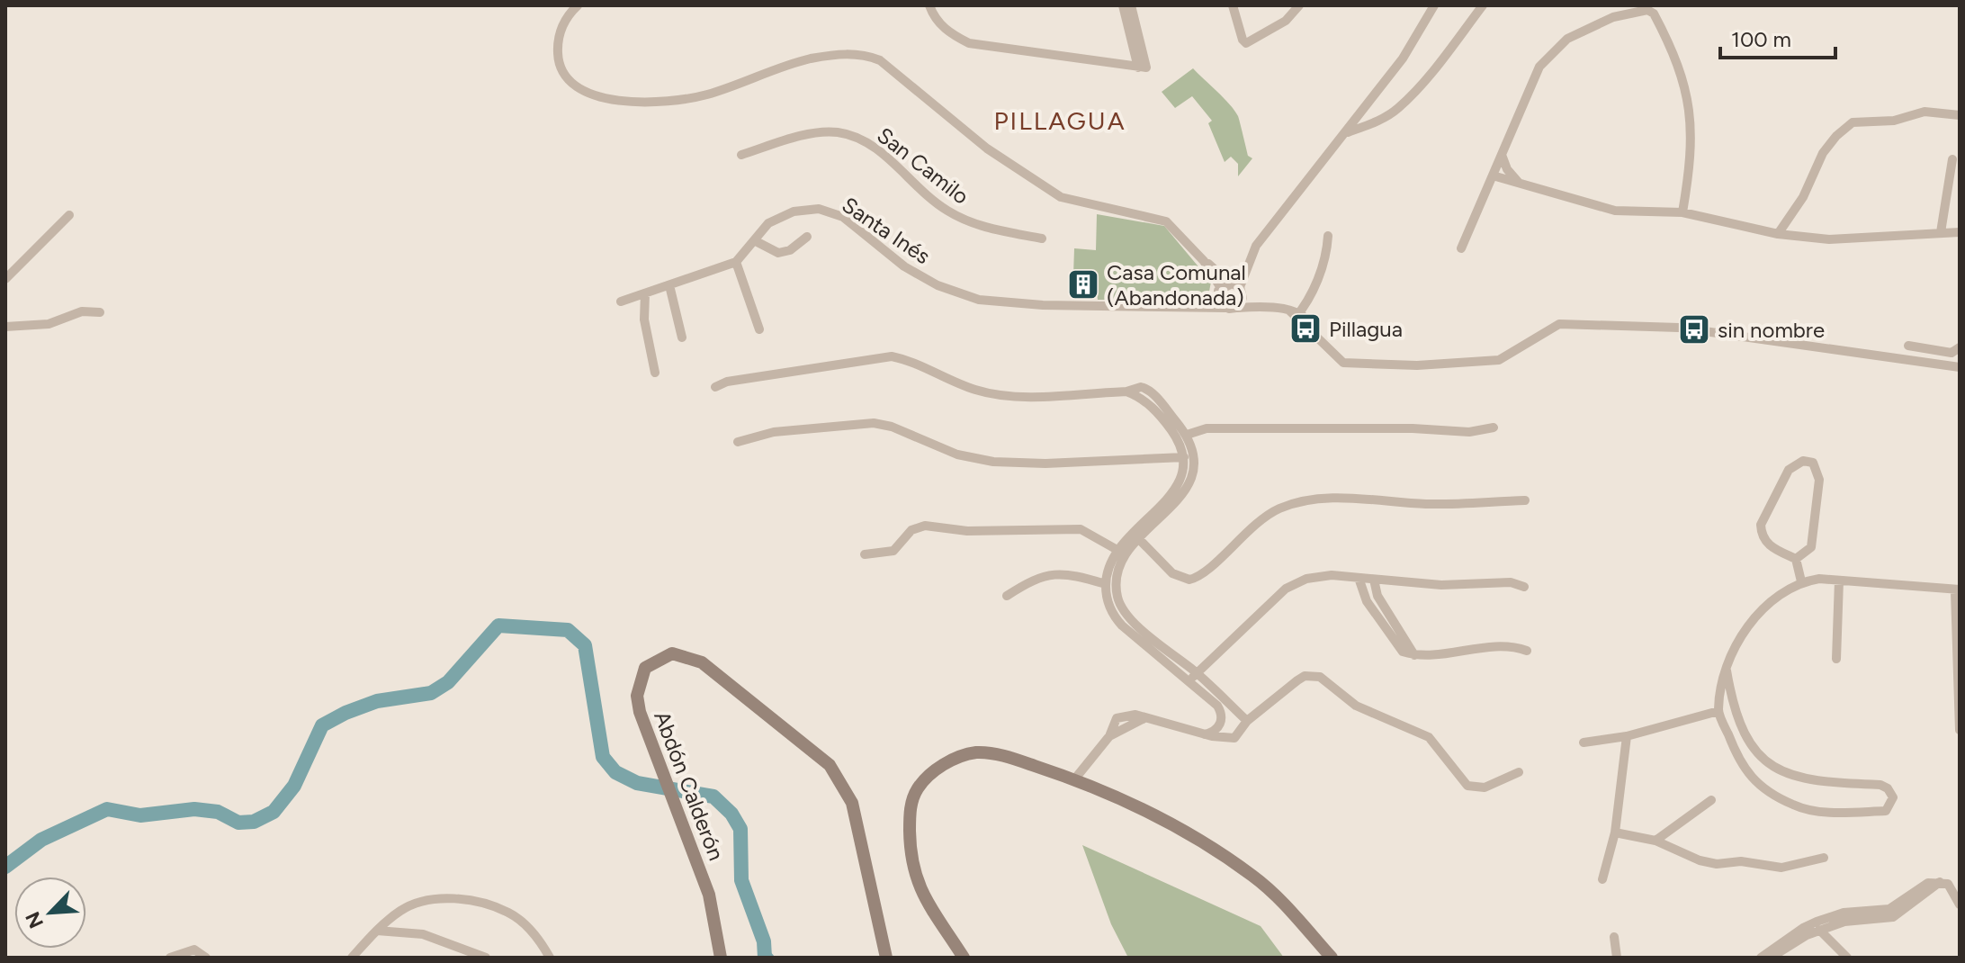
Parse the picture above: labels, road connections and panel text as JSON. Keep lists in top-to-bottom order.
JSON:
{
  "streets": {
    "street": ["San Camilo", "Santa Inés", "Abdón Calderón"]
  },
  "districts": ["PILLAGUA"],
  "places": {
    "building": ["Casa Comunal (Abandonada)"],
    "bus stop": ["Pillagua", "sin nombre"]
  },
  "scale_bar": "100 m",
  "north": "bottom left"
}
